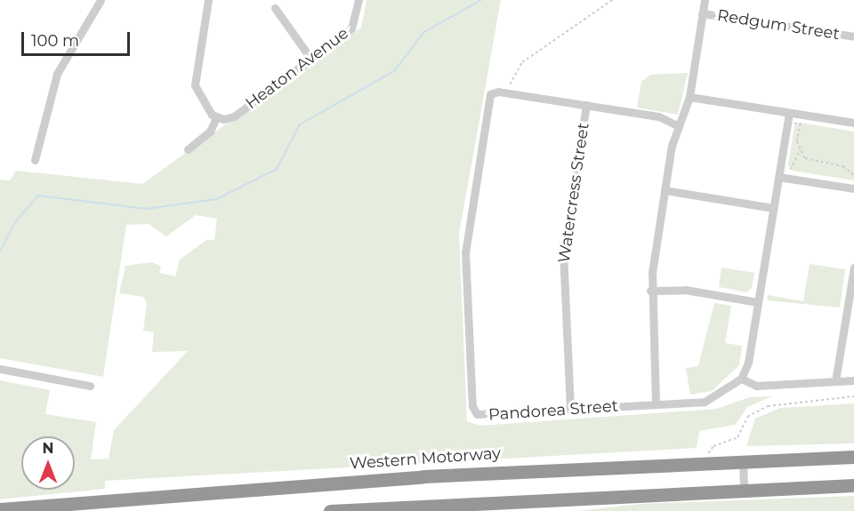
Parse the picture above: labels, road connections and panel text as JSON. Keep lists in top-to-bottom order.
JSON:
{
  "streets": {
    "highway": ["Western Motorway"],
    "street": [
      "Redgum Street",
      "Heaton Avenue",
      "Watercress Street",
      "Pandorea Street"
    ]
  },
  "crossings": [
    ["Watercress Street", "Pandorea Street"]
  ],
  "scale_bar": "100 m",
  "north": "top"
}
